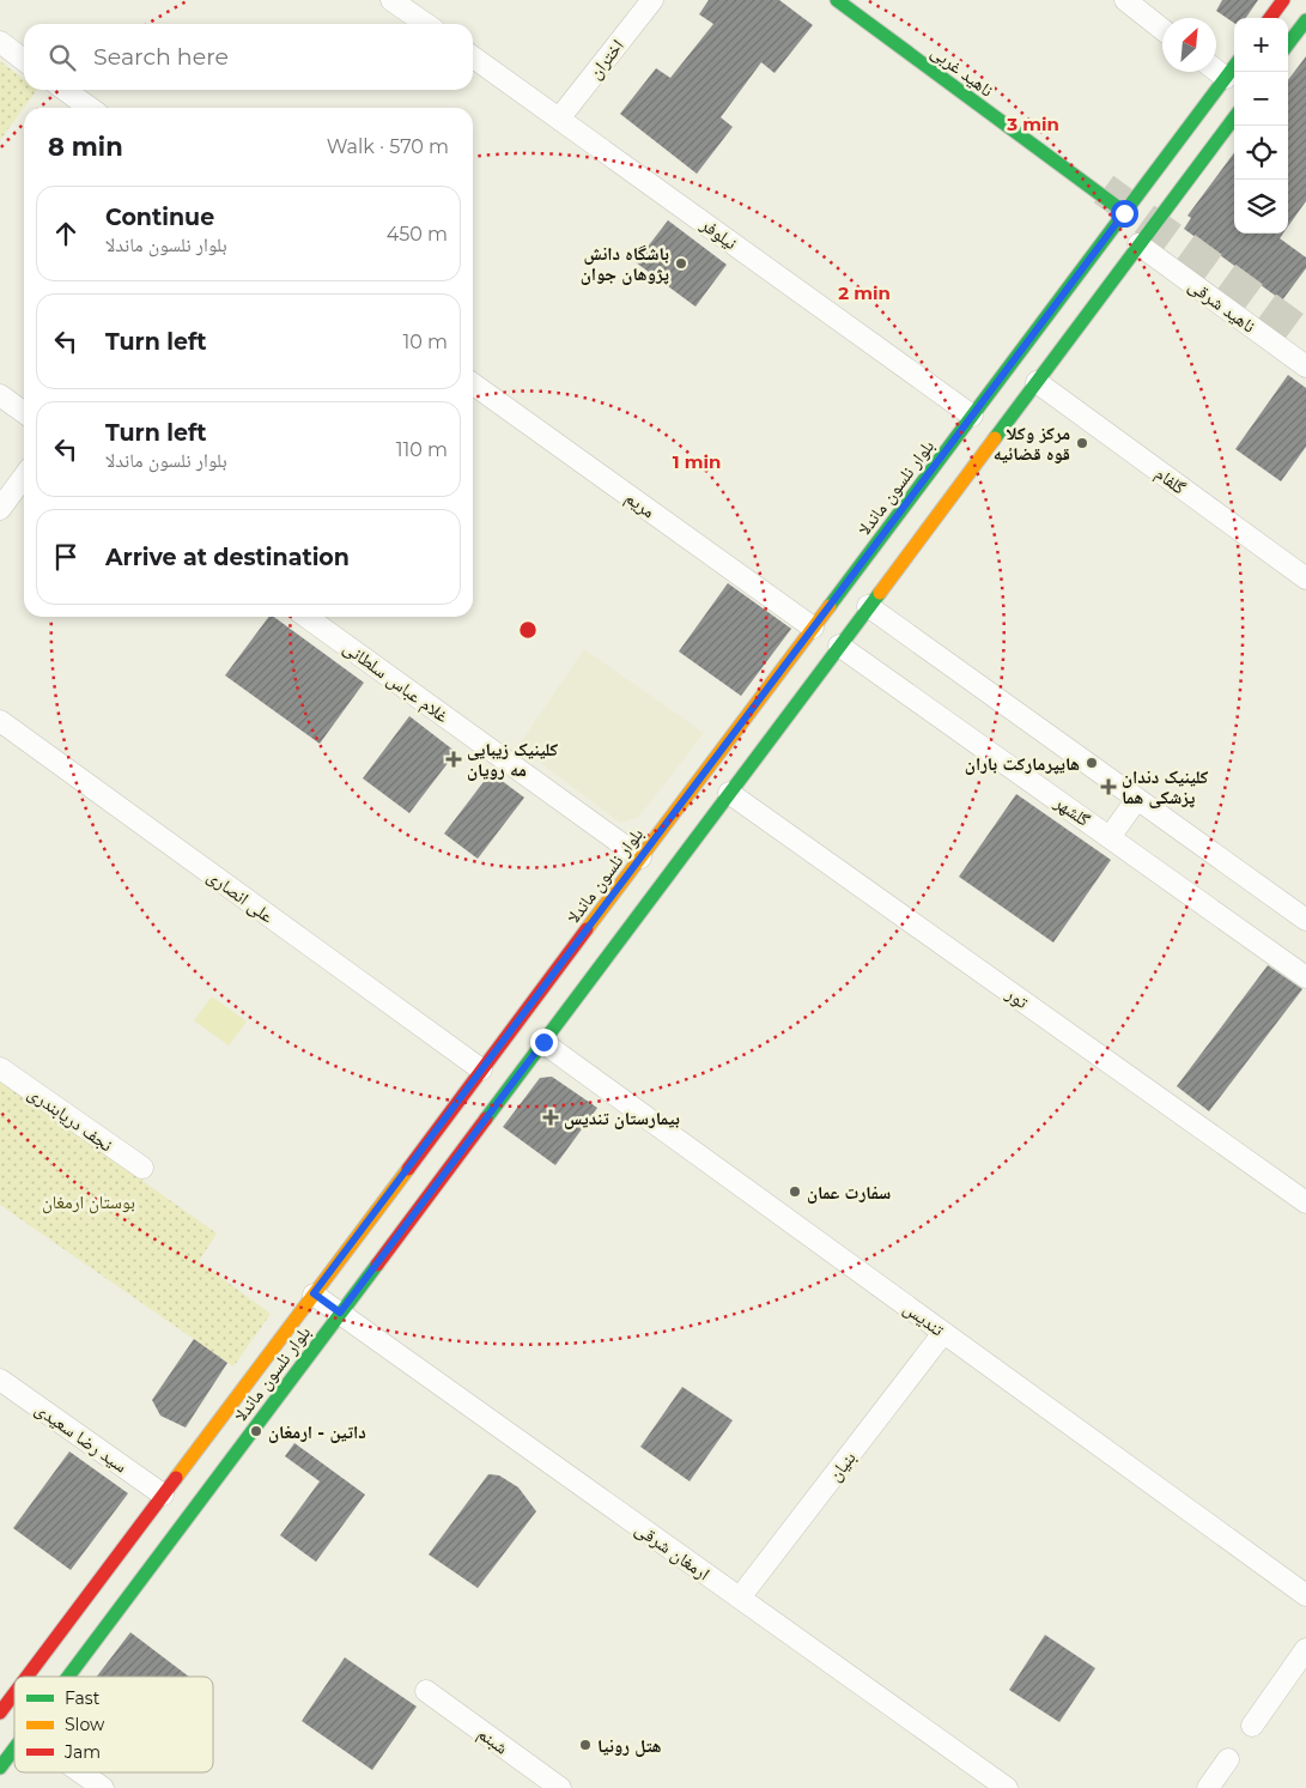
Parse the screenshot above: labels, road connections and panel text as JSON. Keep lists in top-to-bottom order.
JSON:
{
  "streets": {
    "main road": ["ناهید غربی", "بلوار نلسون ماندلا"],
    "street": [
      "اختران",
      "نیلوفر",
      "ناهید شرقی",
      "گلفام",
      "مریم",
      "غلام عباس سلطانی",
      "گلشهر",
      "علی انصاری",
      "تور",
      "نجف دریابندری",
      "تندیس",
      "سید رضا سعیدی",
      "بنیان",
      "ارمغان شرقی",
      "شبنم"
    ]
  },
  "crossings": [
    ["اختران", "نیلوفر"],
    ["ناهید غربی", "بلوار نلسون ماندلا"],
    ["نیلوفر", "بلوار نلسون ماندلا"],
    ["ناهید شرقی", "بلوار نلسون ماندلا"],
    ["گلفام", "بلوار نلسون ماندلا"],
    ["بلوار نلسون ماندلا", "مریم"],
    ["بلوار نلسون ماندلا", "غلام عباس سلطانی"],
    ["بلوار نلسون ماندلا", "گلشهر"],
    ["بلوار نلسون ماندلا", "علی انصاری"],
    ["بلوار نلسون ماندلا", "تور"],
    ["بلوار نلسون ماندلا", "تندیس"],
    ["بلوار نلسون ماندلا", "سید رضا سعیدی"],
    ["بلوار نلسون ماندلا", "ارمغان شرقی"],
    ["تندیس", "بنیان"],
    ["بنیان", "ارمغان شرقی"]
  ],
  "parks": ["بوستان ارمغان"],
  "places": {
    "other": [
      "باشگاه دانش پژوهان جوان",
      "مرکز وکلا قوه قضائیه",
      "هایپرمارکت باران",
      "سفارت عمان",
      "داتین - ارمغان",
      "هتل رونیا"
    ],
    "health": ["کلینیک زیبایی مه رویان", "کلینیک دندان پزشکی هما", "بیمارستان تندیس"]
  },
  "legend": ["Fast", "Slow", "Jam"],
  "north": "top right",
  "page": {
    "map_buttons": ["+", "−"],
    "search": "Search here",
    "heading": ["8 min", "Walk · 570 m"],
    "list": [
      ["Continue", "بلوار نلسون ماندلا", "450 m"],
      ["Turn left", "10 m"],
      ["Turn left", "بلوار نلسون ماندلا", "110 m"],
      "Arrive at destination"
    ]
  },
  "rings": ["3 min", "2 min", "1 min"]
}
